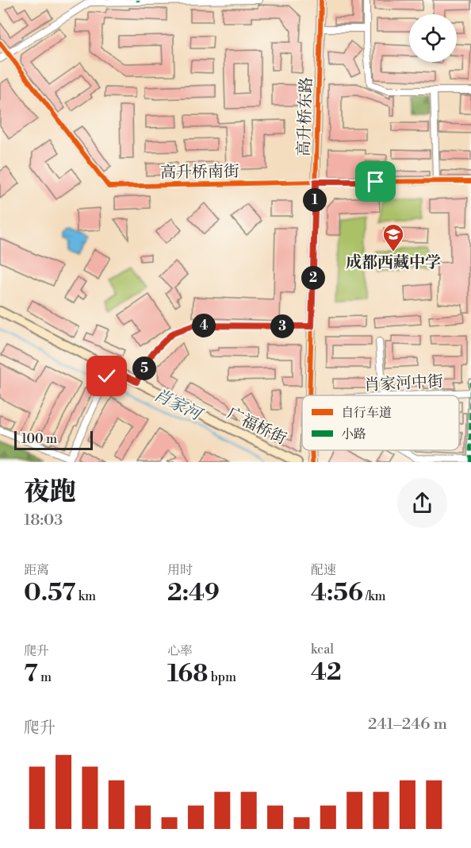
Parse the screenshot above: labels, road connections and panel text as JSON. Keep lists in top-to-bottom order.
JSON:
{
  "streets": {
    "main road": ["广福桥街"],
    "street": ["高升桥东路", "高升桥南街", "肖家河中街"]
  },
  "crossings": [
    ["高升桥东路", "高升桥南街"]
  ],
  "water": ["肖家河"],
  "places": {
    "school or university": ["成都西藏中学"]
  },
  "legend": ["自行车道", "小路"],
  "scale_bar": "100 m",
  "page": {
    "pins": [
      "1",
      "2",
      "4",
      "3",
      "5"
    ],
    "scale": "100 m",
    "heading": ["夜跑", "18:03"],
    "stats": [
      ["距离", "0.57 km"],
      ["用时", "2:49"],
      ["配速", "4:56 /km"],
      ["爬升", "7 m"],
      ["心率", "168 bpm"],
      ["kcal", "42"]
    ],
    "chart": ["爬升", "241–246 m"]
  }
}
